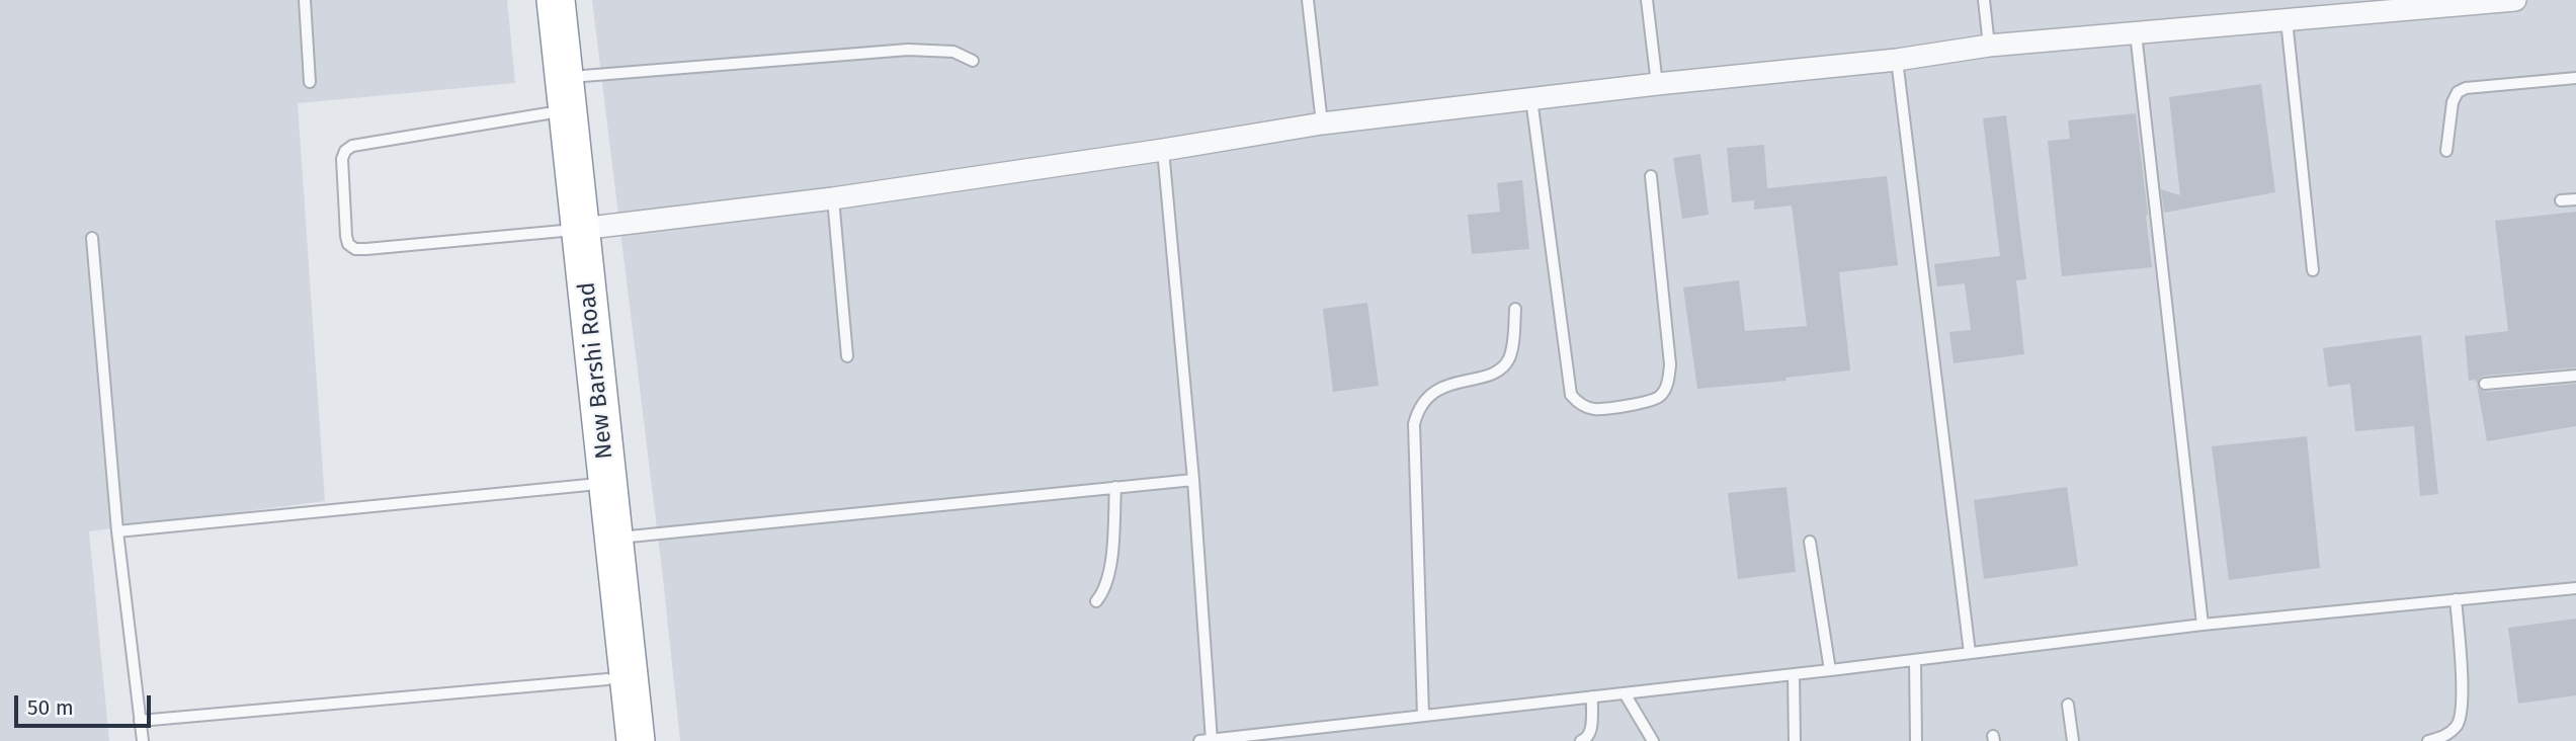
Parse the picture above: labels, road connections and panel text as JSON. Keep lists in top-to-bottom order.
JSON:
{
  "streets": {
    "highway": ["New Barshi Road"]
  },
  "scale_bar": "50 m"
}
